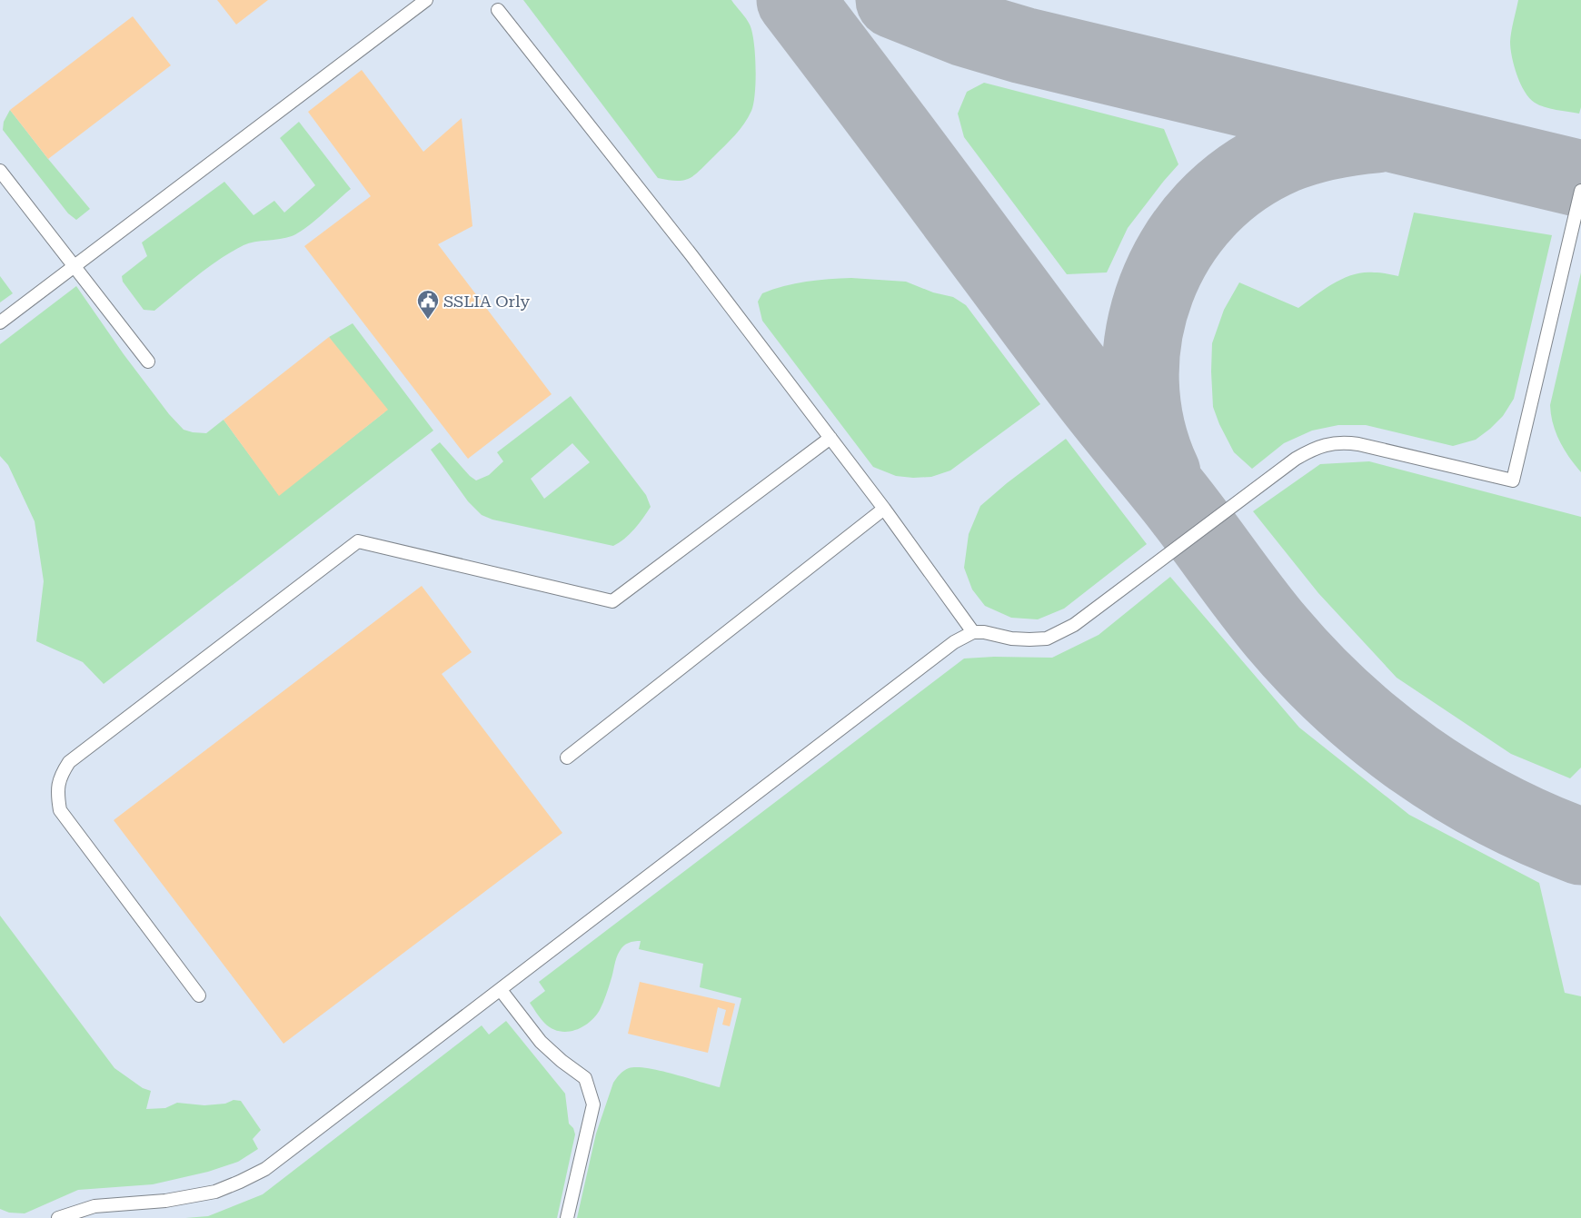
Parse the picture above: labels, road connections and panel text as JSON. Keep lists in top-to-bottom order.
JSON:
{
  "places": {
    "public building": ["SSLIA Orly"]
  }
}
